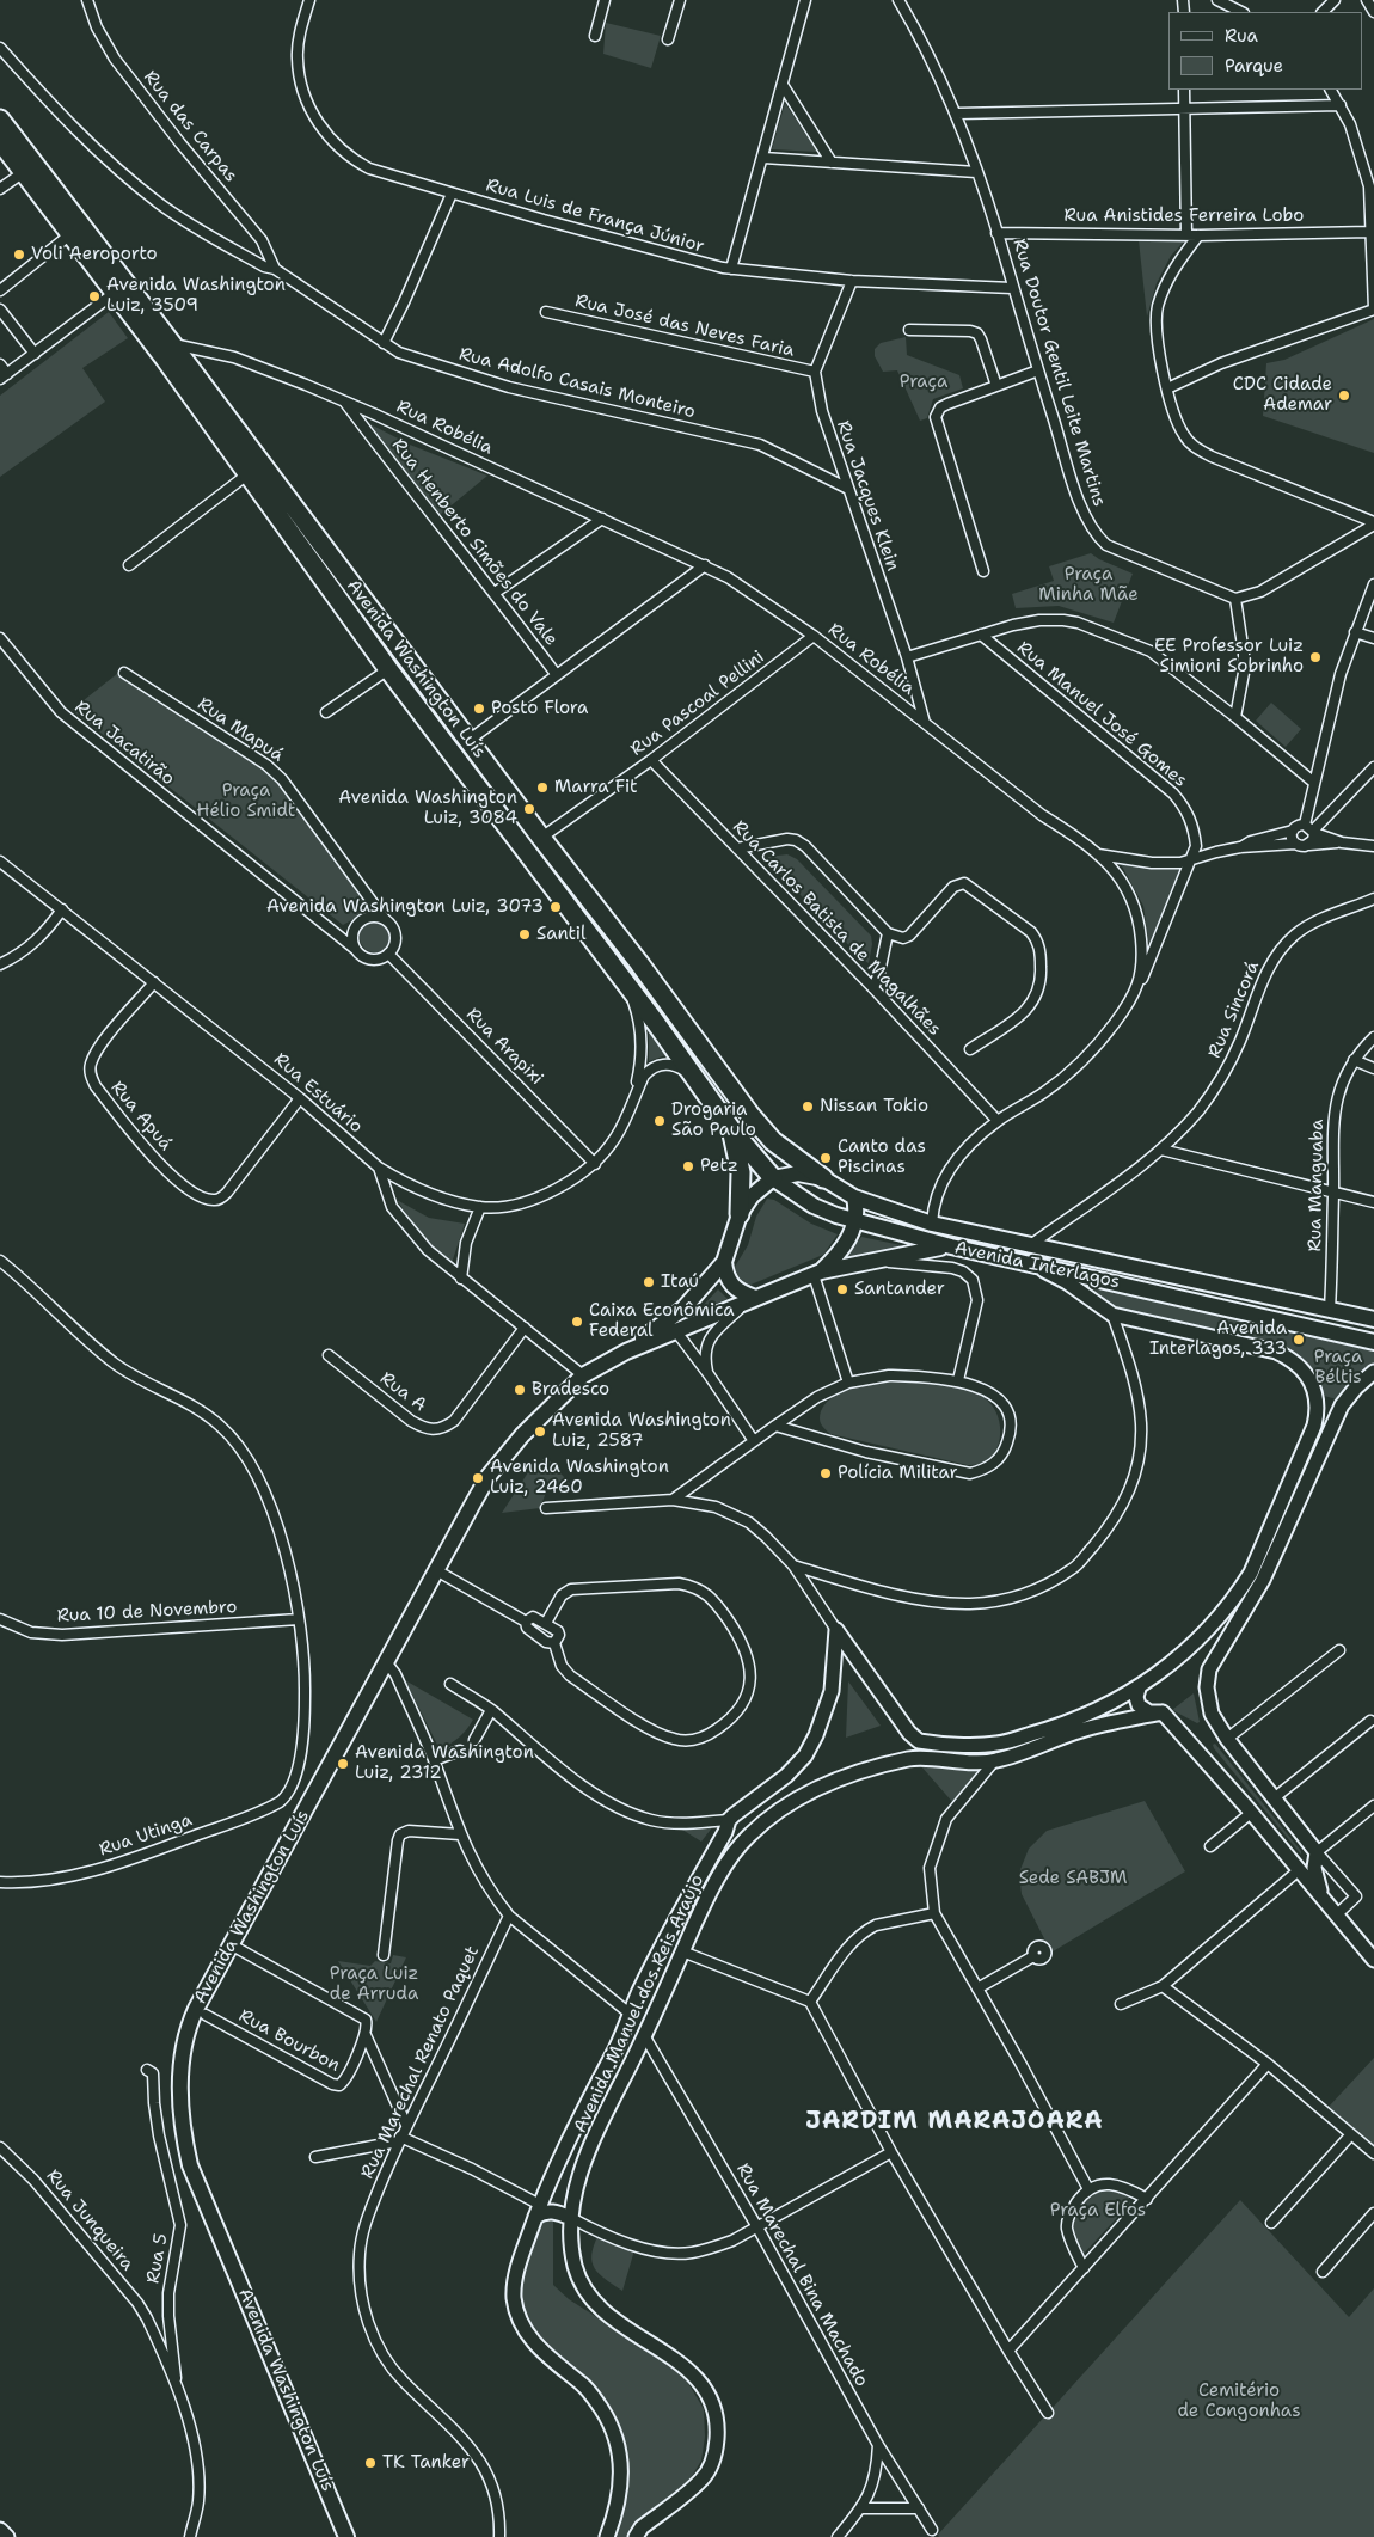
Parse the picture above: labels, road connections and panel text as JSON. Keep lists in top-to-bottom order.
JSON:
{
  "streets": {
    "highway": ["Avenida Washington Luís", "Avenida Interlagos"],
    "street": [
      "Rua das Carpas",
      "Rua Luis de França Júnior",
      "Rua Anistides Ferreira Lobo",
      "Rua José das Neves Faria",
      "Rua Doutor Gentil Leite Martins",
      "Rua Adolfo Casais Monteiro",
      "Rua Robélia",
      "Rua Jacques Klein",
      "Rua Henberto Simões do Vale",
      "Rua Pascoal Pellini",
      "Rua Manuel José Gomes",
      "Rua Mapuá",
      "Rua Jacatirão",
      "Rua Carlos Batista de Magalhães",
      "Rua Sincorá",
      "Rua Arapixi",
      "Rua Estuário",
      "Rua Apuá",
      "Rua Manguaba",
      "Rua A",
      "Rua 10 de Novembro",
      "Rua Utinga",
      "Avenida Manuel dos Reis Araújo",
      "Rua Bourbon",
      "Rua Marechal Renato Paquet",
      "Rua Junqueira",
      "Rua 5",
      "Rua Marechal Bina Machado"
    ]
  },
  "crossings": [
    ["Rua das Carpas", "Rua Adolfo Casais Monteiro"],
    ["Rua Luis de França Júnior", "Rua Doutor Gentil Leite Martins"],
    ["Rua Anistides Ferreira Lobo", "Rua Doutor Gentil Leite Martins"],
    ["Rua José das Neves Faria", "Rua Jacques Klein"],
    ["Rua Adolfo Casais Monteiro", "Rua Jacques Klein"],
    ["Rua Robélia", "Rua Jacques Klein"],
    ["Rua Robélia", "Rua Henberto Simões do Vale"],
    ["Rua Robélia", "Avenida Washington Luís"],
    ["Rua Robélia", "Rua Pascoal Pellini"],
    ["Rua Robélia", "Rua Manuel José Gomes"],
    ["Rua Robélia", "Rua Carlos Batista de Magalhães"],
    ["Rua Robélia", "Avenida Interlagos"],
    ["Avenida Washington Luís", "Rua Pascoal Pellini"],
    ["Avenida Washington Luís", "Avenida Interlagos"],
    ["Rua Pascoal Pellini", "Rua Carlos Batista de Magalhães"],
    ["Rua Mapuá", "Rua Jacatirão"],
    ["Rua Mapuá", "Rua Arapixi"],
    ["Rua Jacatirão", "Rua Arapixi"],
    ["Rua Sincorá", "Avenida Interlagos"],
    ["Rua Arapixi", "Rua Estuário"],
    ["Rua Estuário", "Rua Apuá"],
    ["Rua Manguaba", "Avenida Interlagos"],
    ["Rua 10 de Novembro", "Rua Utinga"],
    ["Avenida Manuel dos Reis Araújo", "Rua Marechal Bina Machado"],
    ["Rua Junqueira", "Rua 5"]
  ],
  "districts": ["JARDIM MARAJOARA"],
  "parks": [
    "Praça",
    "Praça Minha Mãe",
    "Praça Hélio Smidt",
    "Praça Béltis",
    "Sede SABJM",
    "Praça Luiz de Arruda",
    "Praça Elfos",
    "Cemitério de Congonhas"
  ],
  "places": [
    "Voli Aeroporto",
    "Avenida Washington Luiz, 3509",
    "CDC Cidade Ademar",
    "EE Professor Luiz Simioni Sobrinho",
    "Posto Flora",
    "Marra Fit",
    "Avenida Washington Luiz, 3084",
    "Avenida Washington Luiz, 3073",
    "Santil",
    "Nissan Tokio",
    "Drogaria São Paulo",
    "Canto das Piscinas",
    "Petz",
    "Itaú",
    "Santander",
    "Caixa Econômica Federal",
    "Avenida Interlagos, 333",
    "Bradesco",
    "Avenida Washington Luiz, 2587",
    "Polícia Militar",
    "Avenida Washington Luiz, 2460",
    "Avenida Washington Luiz, 2312",
    "TK Tanker"
  ],
  "legend": ["Rua", "Parque"]
}
